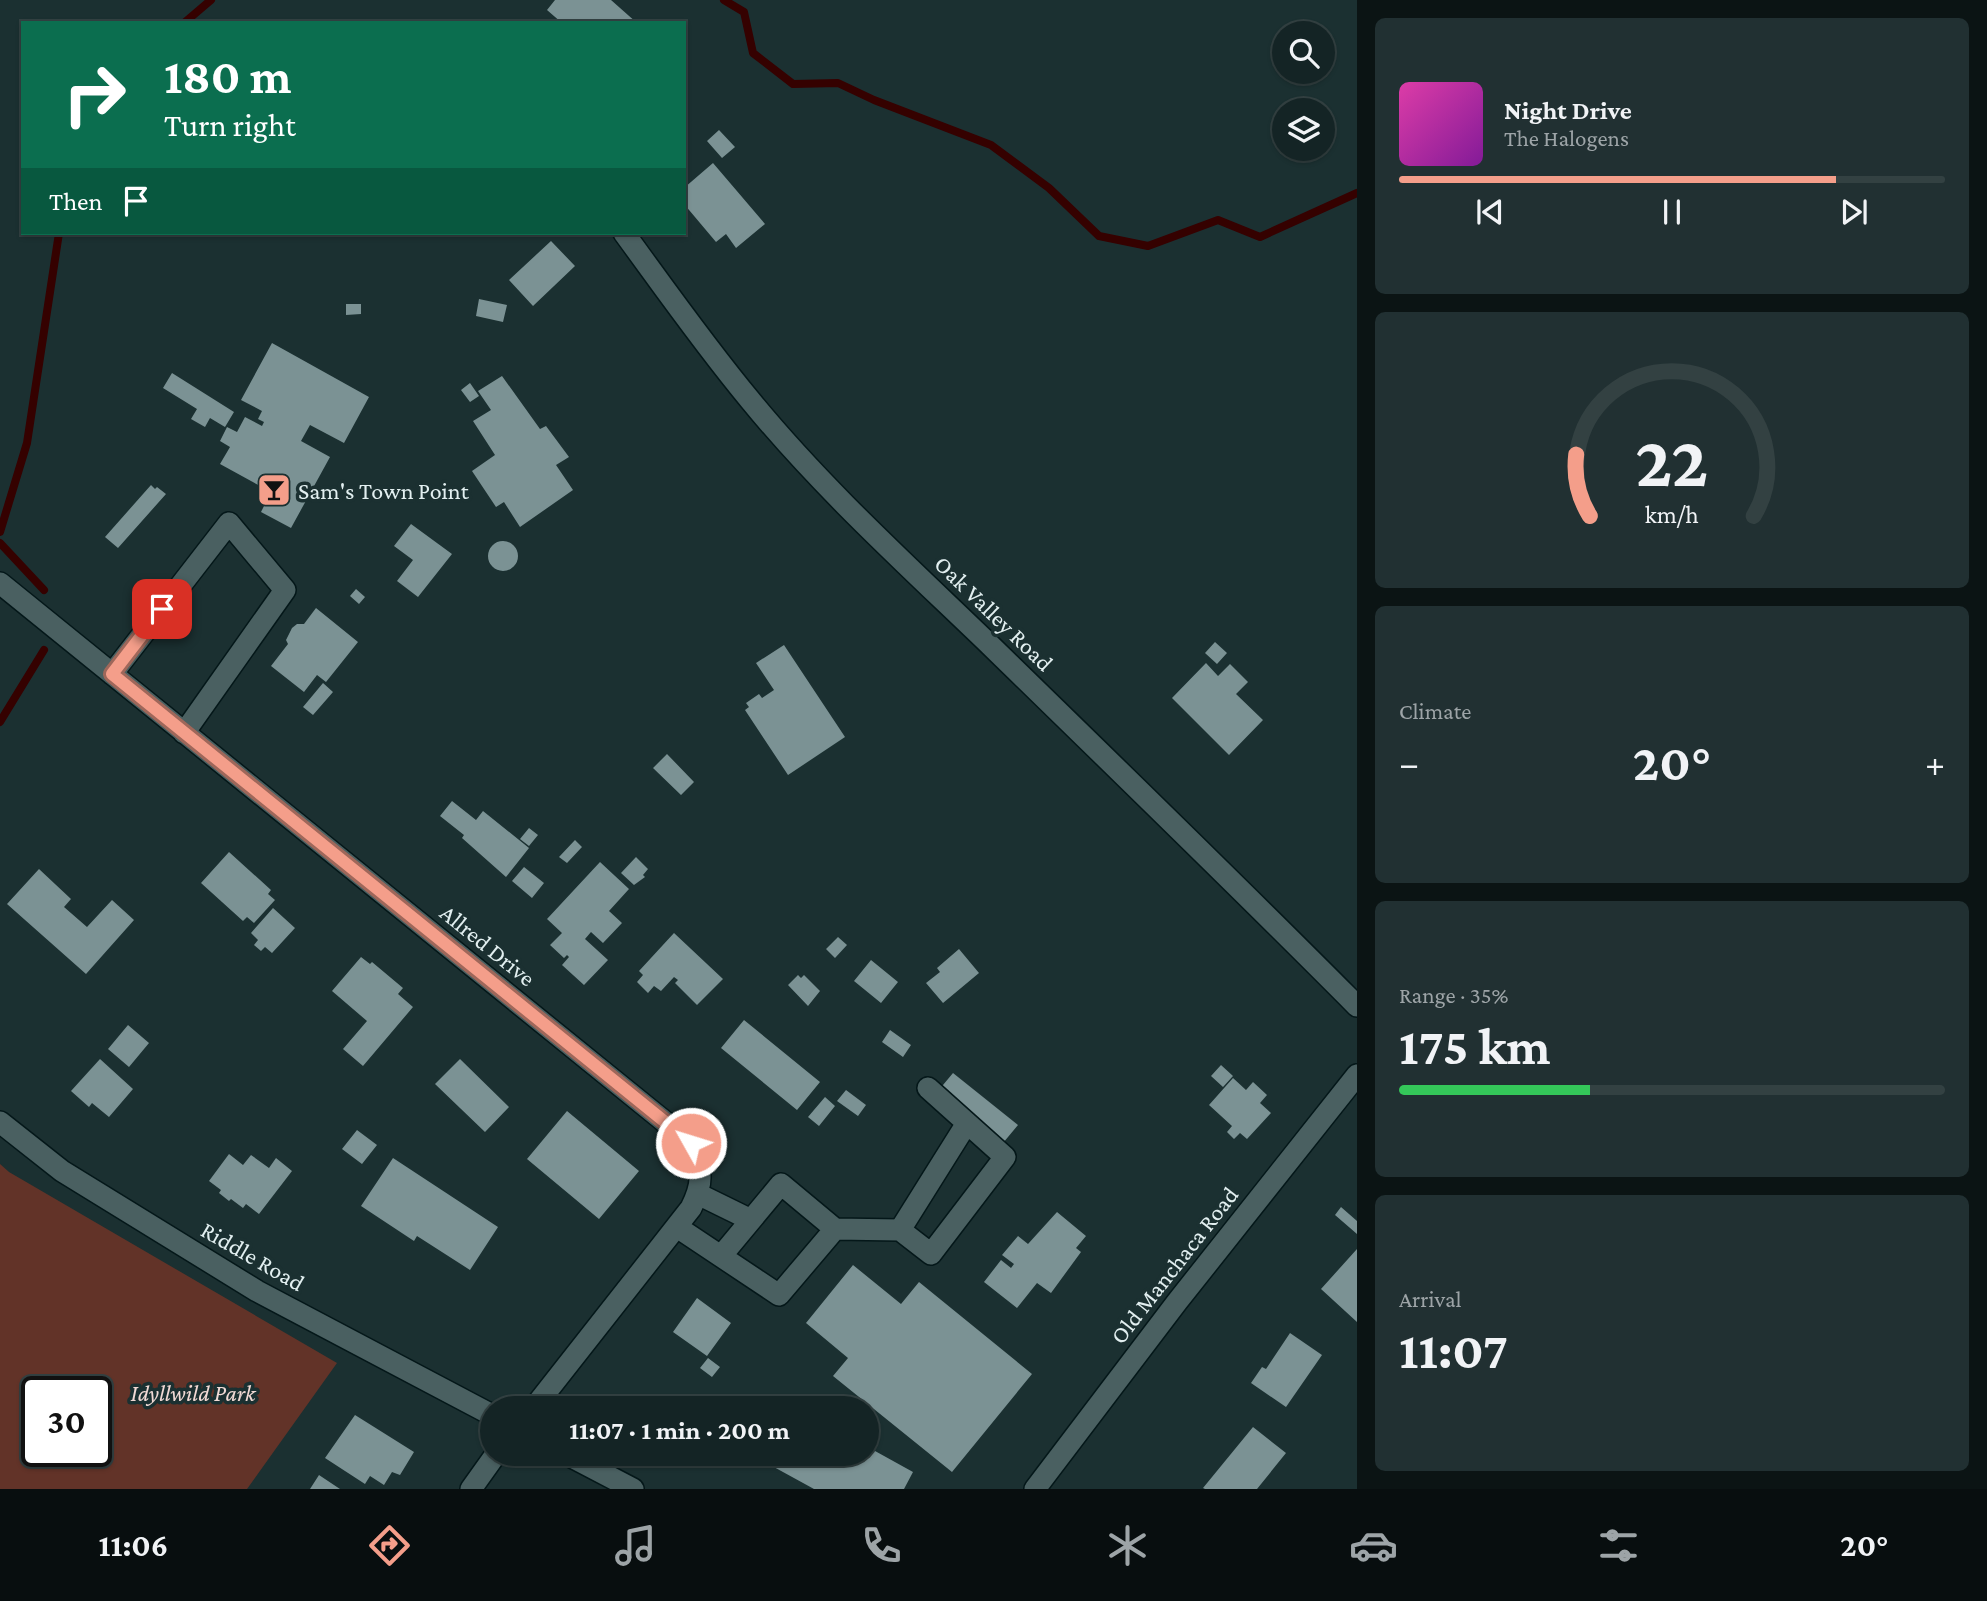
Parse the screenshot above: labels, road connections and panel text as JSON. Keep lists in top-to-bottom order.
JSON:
{
  "streets": {
    "street": [
      "Oak Valley Road",
      "Allred Drive",
      "Riddle Road",
      "Old Manchaca Road"
    ]
  },
  "parks": ["Idyllwild Park"],
  "places": {
    "bar": ["Sam's Town Point"]
  },
  "page": {
    "turn": ["180 m", "Turn right"],
    "song": ["Night Drive", "The Halogens"],
    "then": "Then",
    "tile": [
      "Climate",
      ["Range · 35%", "175 km"],
      ["Arrival", "11:07"]
    ],
    "heat": ["−", "20°", "+"],
    "limit": "30",
    "trip": "11:07 · 1 min · 200 m",
    "tabs": ["11:06", "20°"],
    "gauge": ["22", "km/h"]
  }
}
